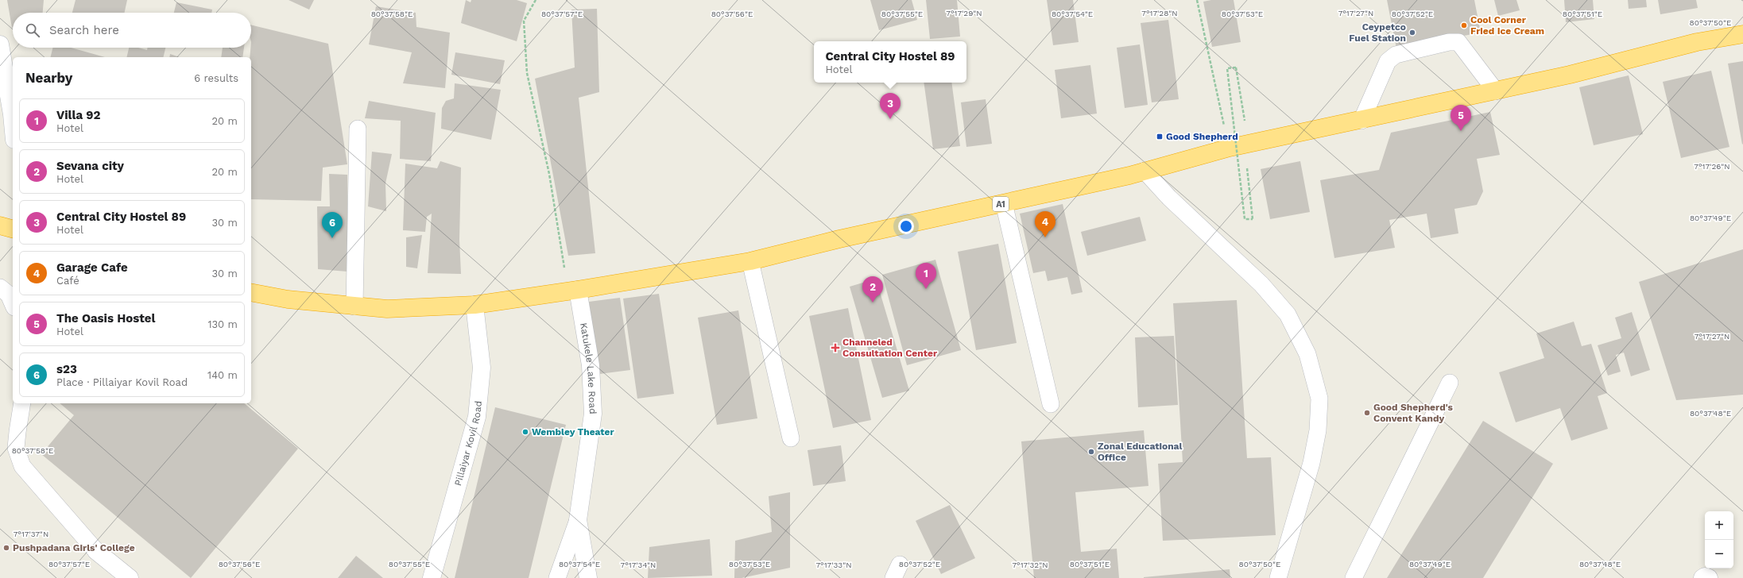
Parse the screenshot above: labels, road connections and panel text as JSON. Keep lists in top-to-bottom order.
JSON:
{
  "streets": {
    "highway": ["A1"],
    "street": ["Katukele Lake Road", "Pillaiyar Kovil Road"]
  },
  "crossings": [
    ["A1", "Katukele Lake Road"],
    ["A1", "Pillaiyar Kovil Road"]
  ],
  "places": {
    "other": [
      "Cool Corner Fried Ice Cream",
      "Ceypetco Fuel Station",
      "Good Shepherd's Convent Kandy",
      "Wembley Theater",
      "Zonal Educational Office",
      "Pushpadana Girls' College"
    ],
    "transit": ["Good Shepherd"],
    "health": ["Channeled Consultation Center"]
  },
  "page": {
    "search": "Search here",
    "popup": ["Central City Hostel 89", "Hotel"],
    "heading": ["Nearby", "6 results"],
    "pins": [
      "3",
      "5",
      "4",
      "6",
      "1",
      "2"
    ],
    "list": [
      {
        "mark": "1",
        "name": "Villa 92",
        "note": "Hotel",
        "value": "20 m"
      },
      {
        "mark": "2",
        "name": "Sevana city",
        "note": "Hotel",
        "value": "20 m"
      },
      {
        "mark": "3",
        "name": "Central City Hostel 89",
        "note": "Hotel",
        "value": "30 m"
      },
      {
        "mark": "4",
        "name": "Garage Cafe",
        "note": "Café",
        "value": "30 m"
      },
      {
        "mark": "5",
        "name": "The Oasis Hostel",
        "note": "Hotel",
        "value": "130 m"
      },
      {
        "mark": "6",
        "name": "s23",
        "note": "Place · Pillaiyar Kovil Road",
        "value": "140 m"
      }
    ],
    "map_buttons": ["+", "−"]
  },
  "coordinates": [
    "7°17'29\"N",
    "7°17'28\"N",
    "7°17'27\"N",
    "80°37'51\"E",
    "80°37'58\"E",
    "80°37'57\"E",
    "80°37'56\"E",
    "80°37'55\"E",
    "80°37'54\"E",
    "80°37'53\"E",
    "80°37'52\"E",
    "80°37'50\"E",
    "7°17'26\"N",
    "80°37'49\"E",
    "80°37'48\"E",
    "7°17'37\"N",
    "7°17'34\"N",
    "7°17'33\"N",
    "7°17'32\"N"
  ]
}
